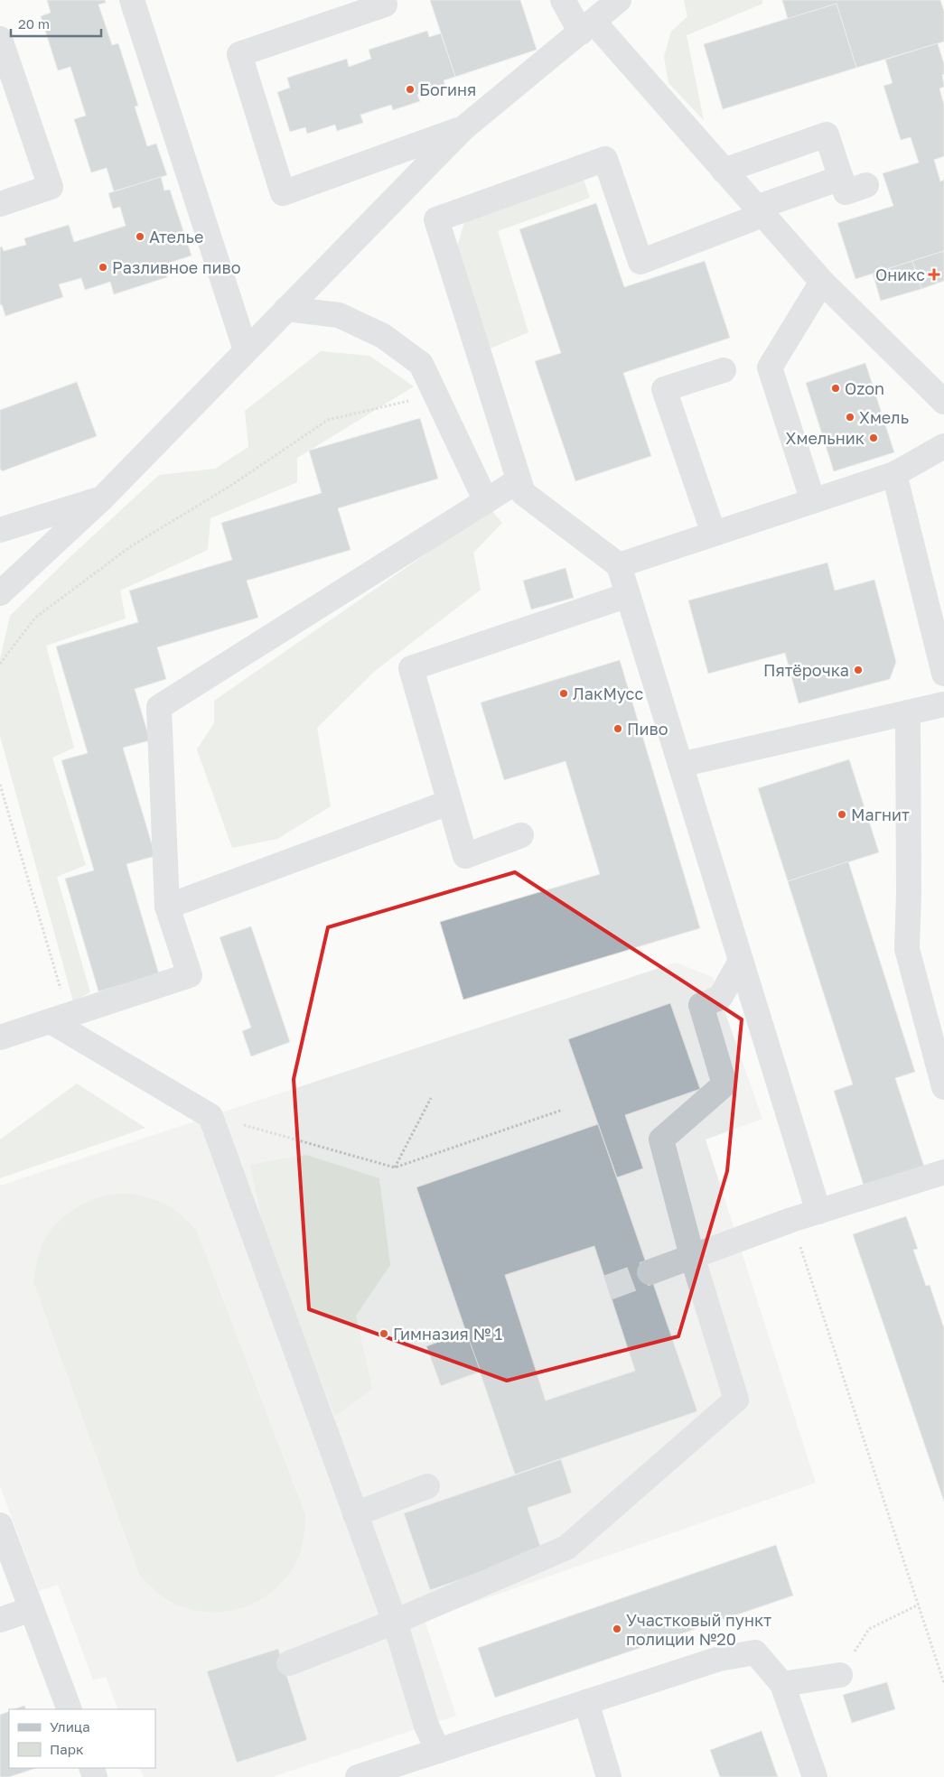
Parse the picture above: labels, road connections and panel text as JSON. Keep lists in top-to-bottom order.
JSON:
{
  "places": {
    "other": [
      "Богиня",
      "Ателье",
      "Разливное пиво",
      "Ozon",
      "Хмель",
      "Хмельник",
      "Пятёрочка",
      "ЛакМусс",
      "Пиво",
      "Магнит",
      "Гимназия № 1",
      "Участковый пункт полиции №20"
    ],
    "health": ["Оникс"]
  },
  "legend": ["Улица", "Парк"],
  "scale_bar": "20 m"
}
